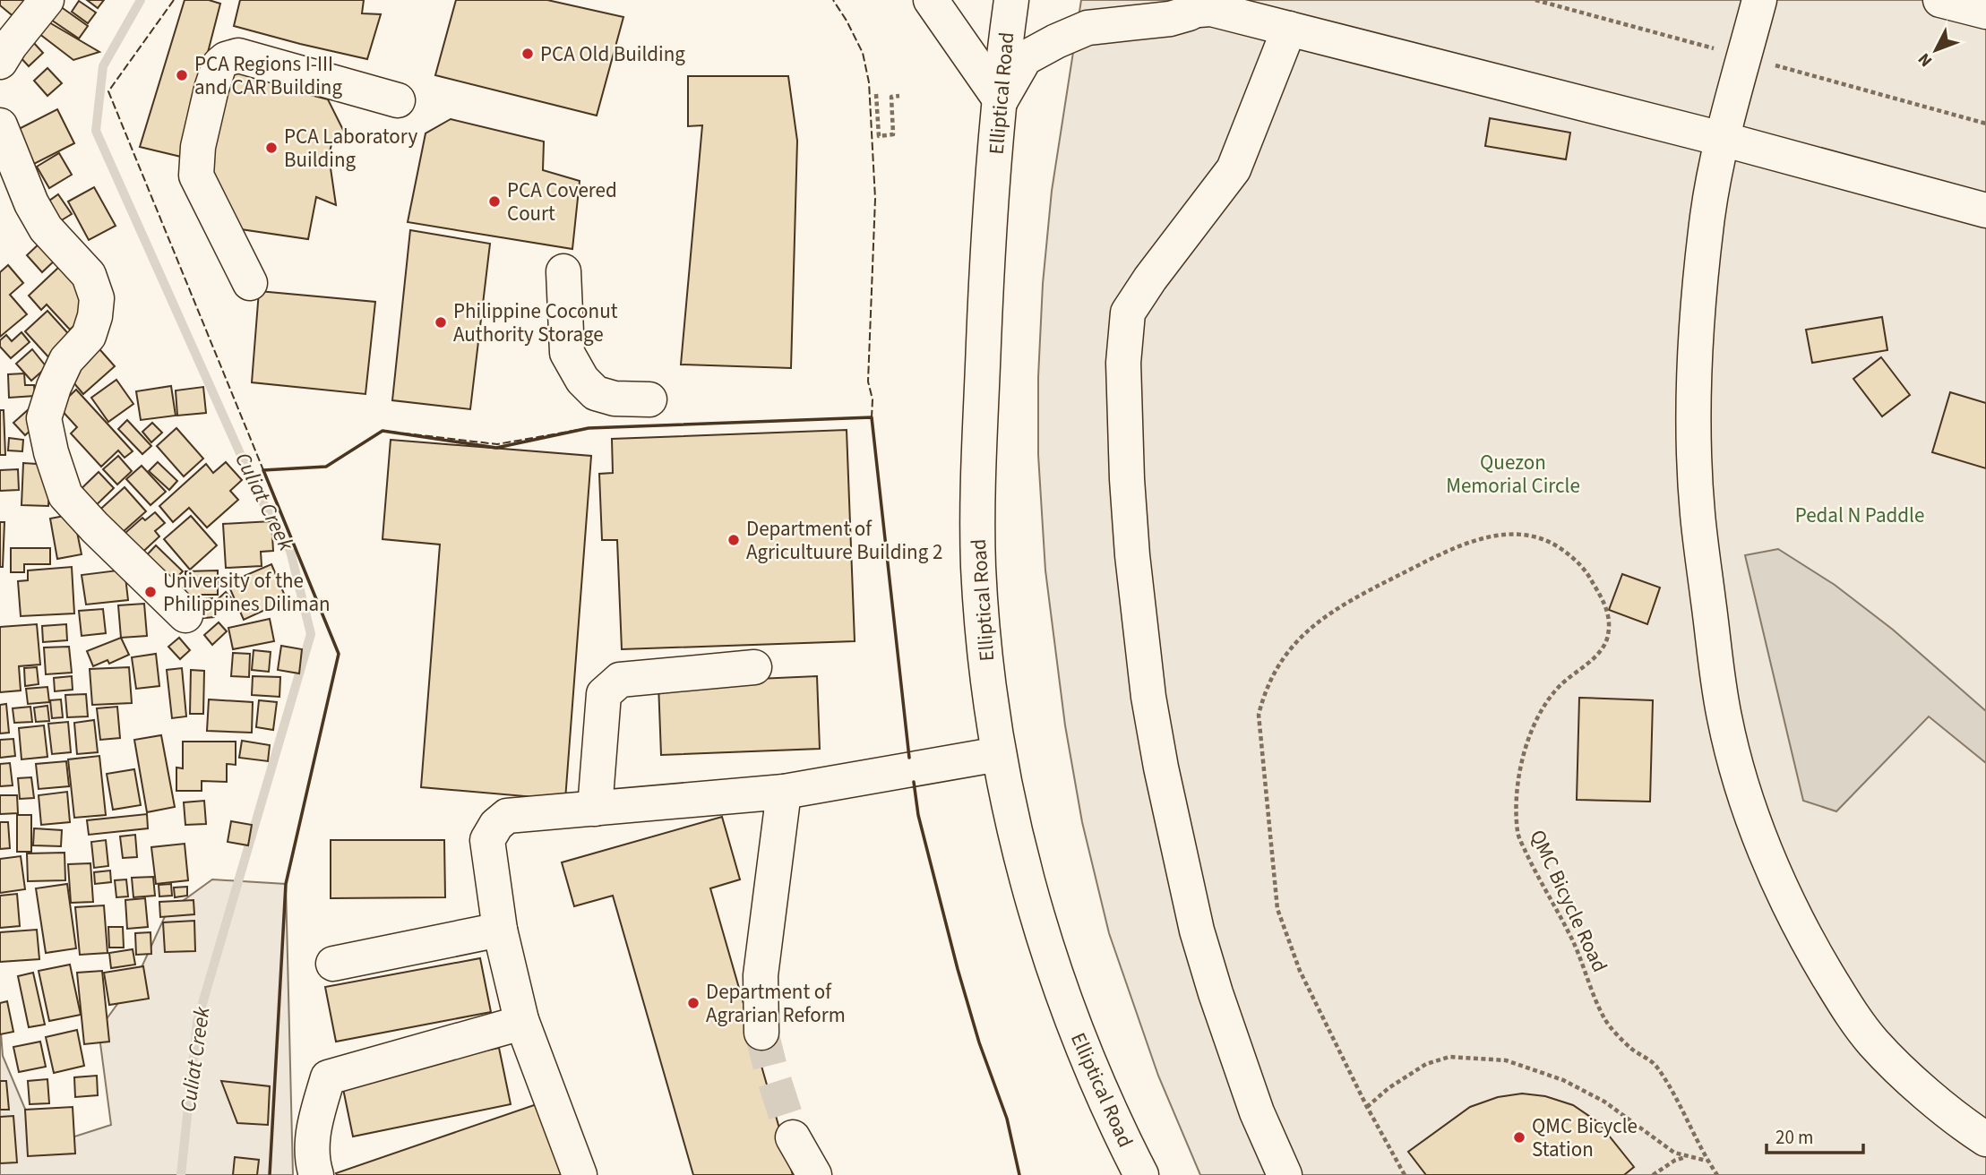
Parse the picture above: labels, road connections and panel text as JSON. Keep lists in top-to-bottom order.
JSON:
{
  "streets": {
    "main road": ["Elliptical Road"],
    "path": ["QMC Bicycle Road"]
  },
  "water": ["Culiat Creek"],
  "parks": ["Quezon Memorial Circle", "Pedal N Paddle"],
  "places": [
    "PCA Old Building",
    "PCA Regions I-III and CAR Building",
    "PCA Laboratory Building",
    "PCA Covered Court",
    "Philippine Coconut Authority Storage",
    "Department of Agricultuure Building 2",
    "University of the Philippines Diliman",
    "Department of Agrarian Reform",
    "QMC Bicycle Station"
  ],
  "scale_bar": "20 m",
  "north": "bottom left"
}
